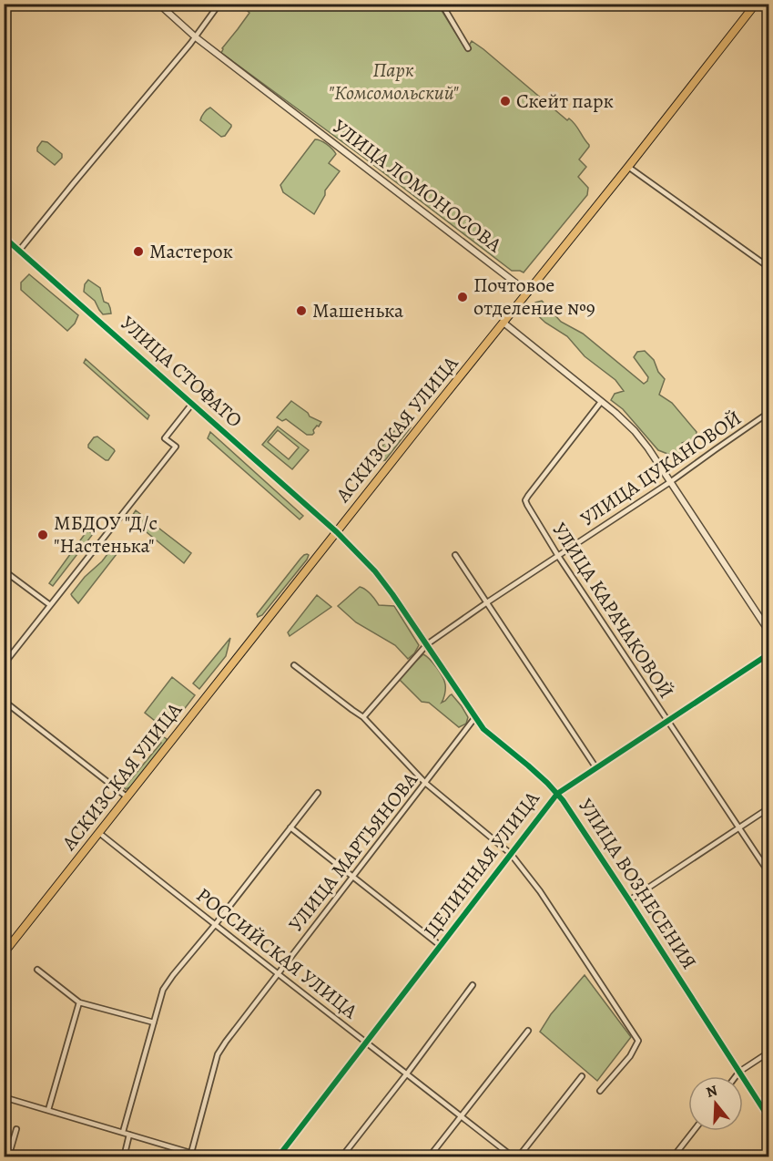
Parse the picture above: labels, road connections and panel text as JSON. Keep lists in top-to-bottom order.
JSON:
{
  "streets": {
    "main road": ["АСКИЗСКАЯ УЛИЦА"],
    "street": [
      "УЛИЦА ЛОМОНОСОВА",
      "УЛИЦА СТОФАТО",
      "УЛИЦА ЦУКАНОВОЙ",
      "УЛИЦА КАРАЧАКОВОЙ",
      "УЛИЦА МАРТЬЯНОВА",
      "ЦЕЛИННАЯ УЛИЦА",
      "УЛИЦА ВОЗНЕСЕНИЯ",
      "РОССИЙСКАЯ УЛИЦА"
    ]
  },
  "crossings": [
    ["УЛИЦА ЛОМОНОСОВА", "АСКИЗСКАЯ УЛИЦА"],
    ["УЛИЦА СТОФАТО", "АСКИЗСКАЯ УЛИЦА"],
    ["УЛИЦА СТОФАТО", "УЛИЦА ВОЗНЕСЕНИЯ"],
    ["АСКИЗСКАЯ УЛИЦА", "УЛИЦА ВОЗНЕСЕНИЯ"],
    ["АСКИЗСКАЯ УЛИЦА", "РОССИЙСКАЯ УЛИЦА"],
    ["УЛИЦА ЦУКАНОВОЙ", "УЛИЦА КАРАЧАКОВОЙ"],
    ["УЛИЦА ЦУКАНОВОЙ", "УЛИЦА ВОЗНЕСЕНИЯ"],
    ["УЛИЦА КАРАЧАКОВОЙ", "ЦЕЛИННАЯ УЛИЦА"],
    ["УЛИЦА МАРТЬЯНОВА", "УЛИЦА ВОЗНЕСЕНИЯ"],
    ["УЛИЦА МАРТЬЯНОВА", "РОССИЙСКАЯ УЛИЦА"],
    ["ЦЕЛИННАЯ УЛИЦА", "УЛИЦА ВОЗНЕСЕНИЯ"],
    ["ЦЕЛИННАЯ УЛИЦА", "РОССИЙСКАЯ УЛИЦА"]
  ],
  "parks": ["Парк \"Комсомольский\""],
  "places": [
    "Скейт парк",
    "Мастерок",
    "Почтовое отделение №9",
    "Машенька",
    "МБДОУ \"Д/с \"Настенька\""
  ],
  "north": "top"
}
